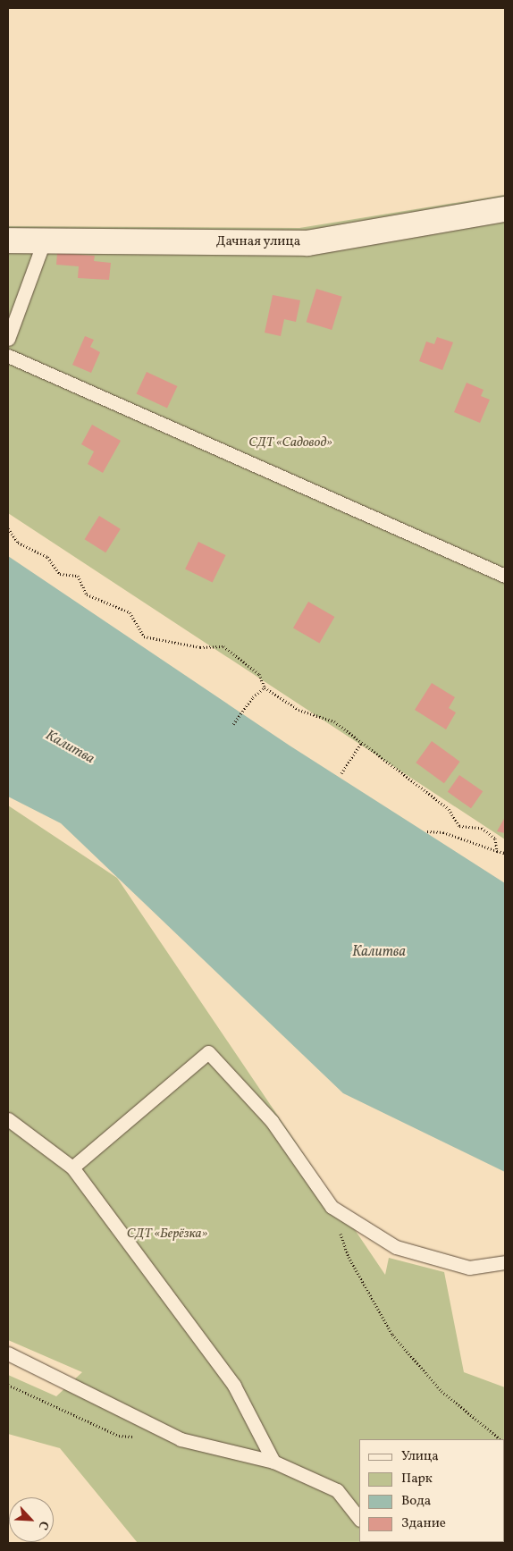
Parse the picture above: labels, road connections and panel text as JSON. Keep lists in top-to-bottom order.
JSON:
{
  "streets": {
    "street": ["Дачная улица"]
  },
  "water": ["Калитва"],
  "parks": ["СДТ «Садовод»", "СДТ «Берёзка»"],
  "legend": [
    "Улица",
    "Парк",
    "Вода",
    "Здание"
  ],
  "north": "bottom right"
}
